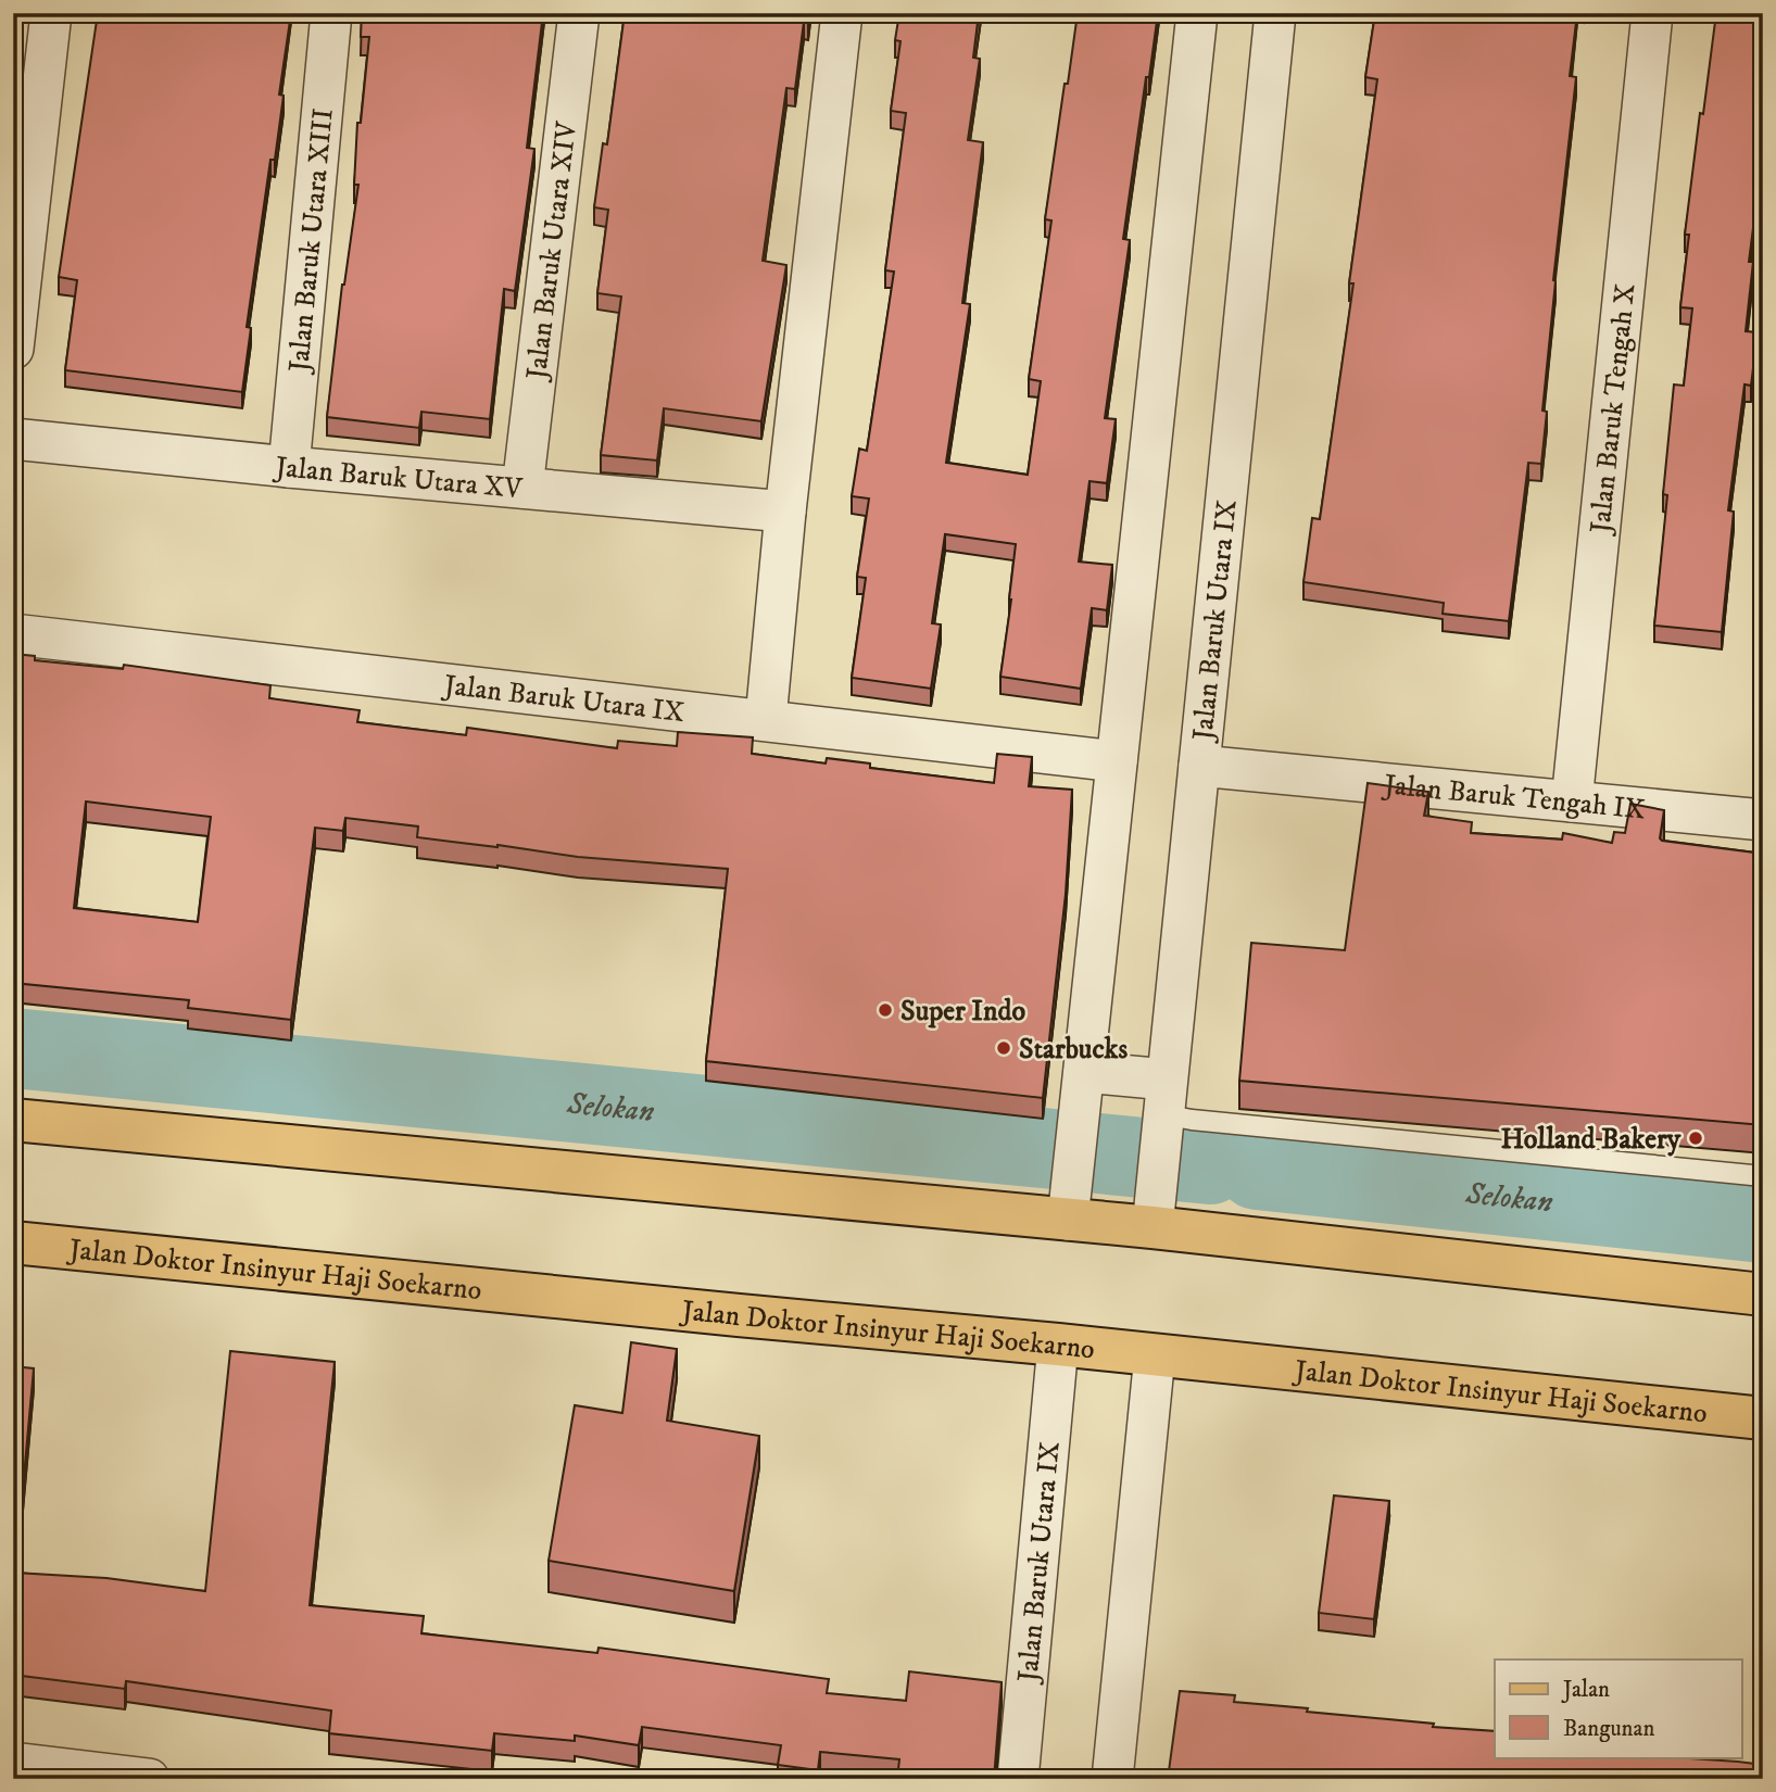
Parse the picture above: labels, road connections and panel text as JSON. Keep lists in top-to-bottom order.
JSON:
{
  "streets": {
    "main road": ["Jalan Doktor Insinyur Haji Soekarno"],
    "street": [
      "Jalan Baruk Utara XIII",
      "Jalan Baruk Utara XIV",
      "Jalan Baruk Tengah X",
      "Jalan Baruk Utara XV",
      "Jalan Baruk Utara IX",
      "Jalan Baruk Tengah IX"
    ]
  },
  "crossings": [
    ["Jalan Baruk Utara XIII", "Jalan Baruk Utara XV"],
    ["Jalan Baruk Utara XIV", "Jalan Baruk Utara XV"],
    ["Jalan Baruk Tengah X", "Jalan Baruk Tengah IX"],
    ["Jalan Baruk Utara IX", "Jalan Baruk Tengah IX"],
    ["Jalan Baruk Utara IX", "Jalan Doktor Insinyur Haji Soekarno"]
  ],
  "water": ["Selokan"],
  "places": ["Super Indo", "Starbucks", "Holland Bakery"],
  "legend": ["Jalan", "Bangunan"]
}
